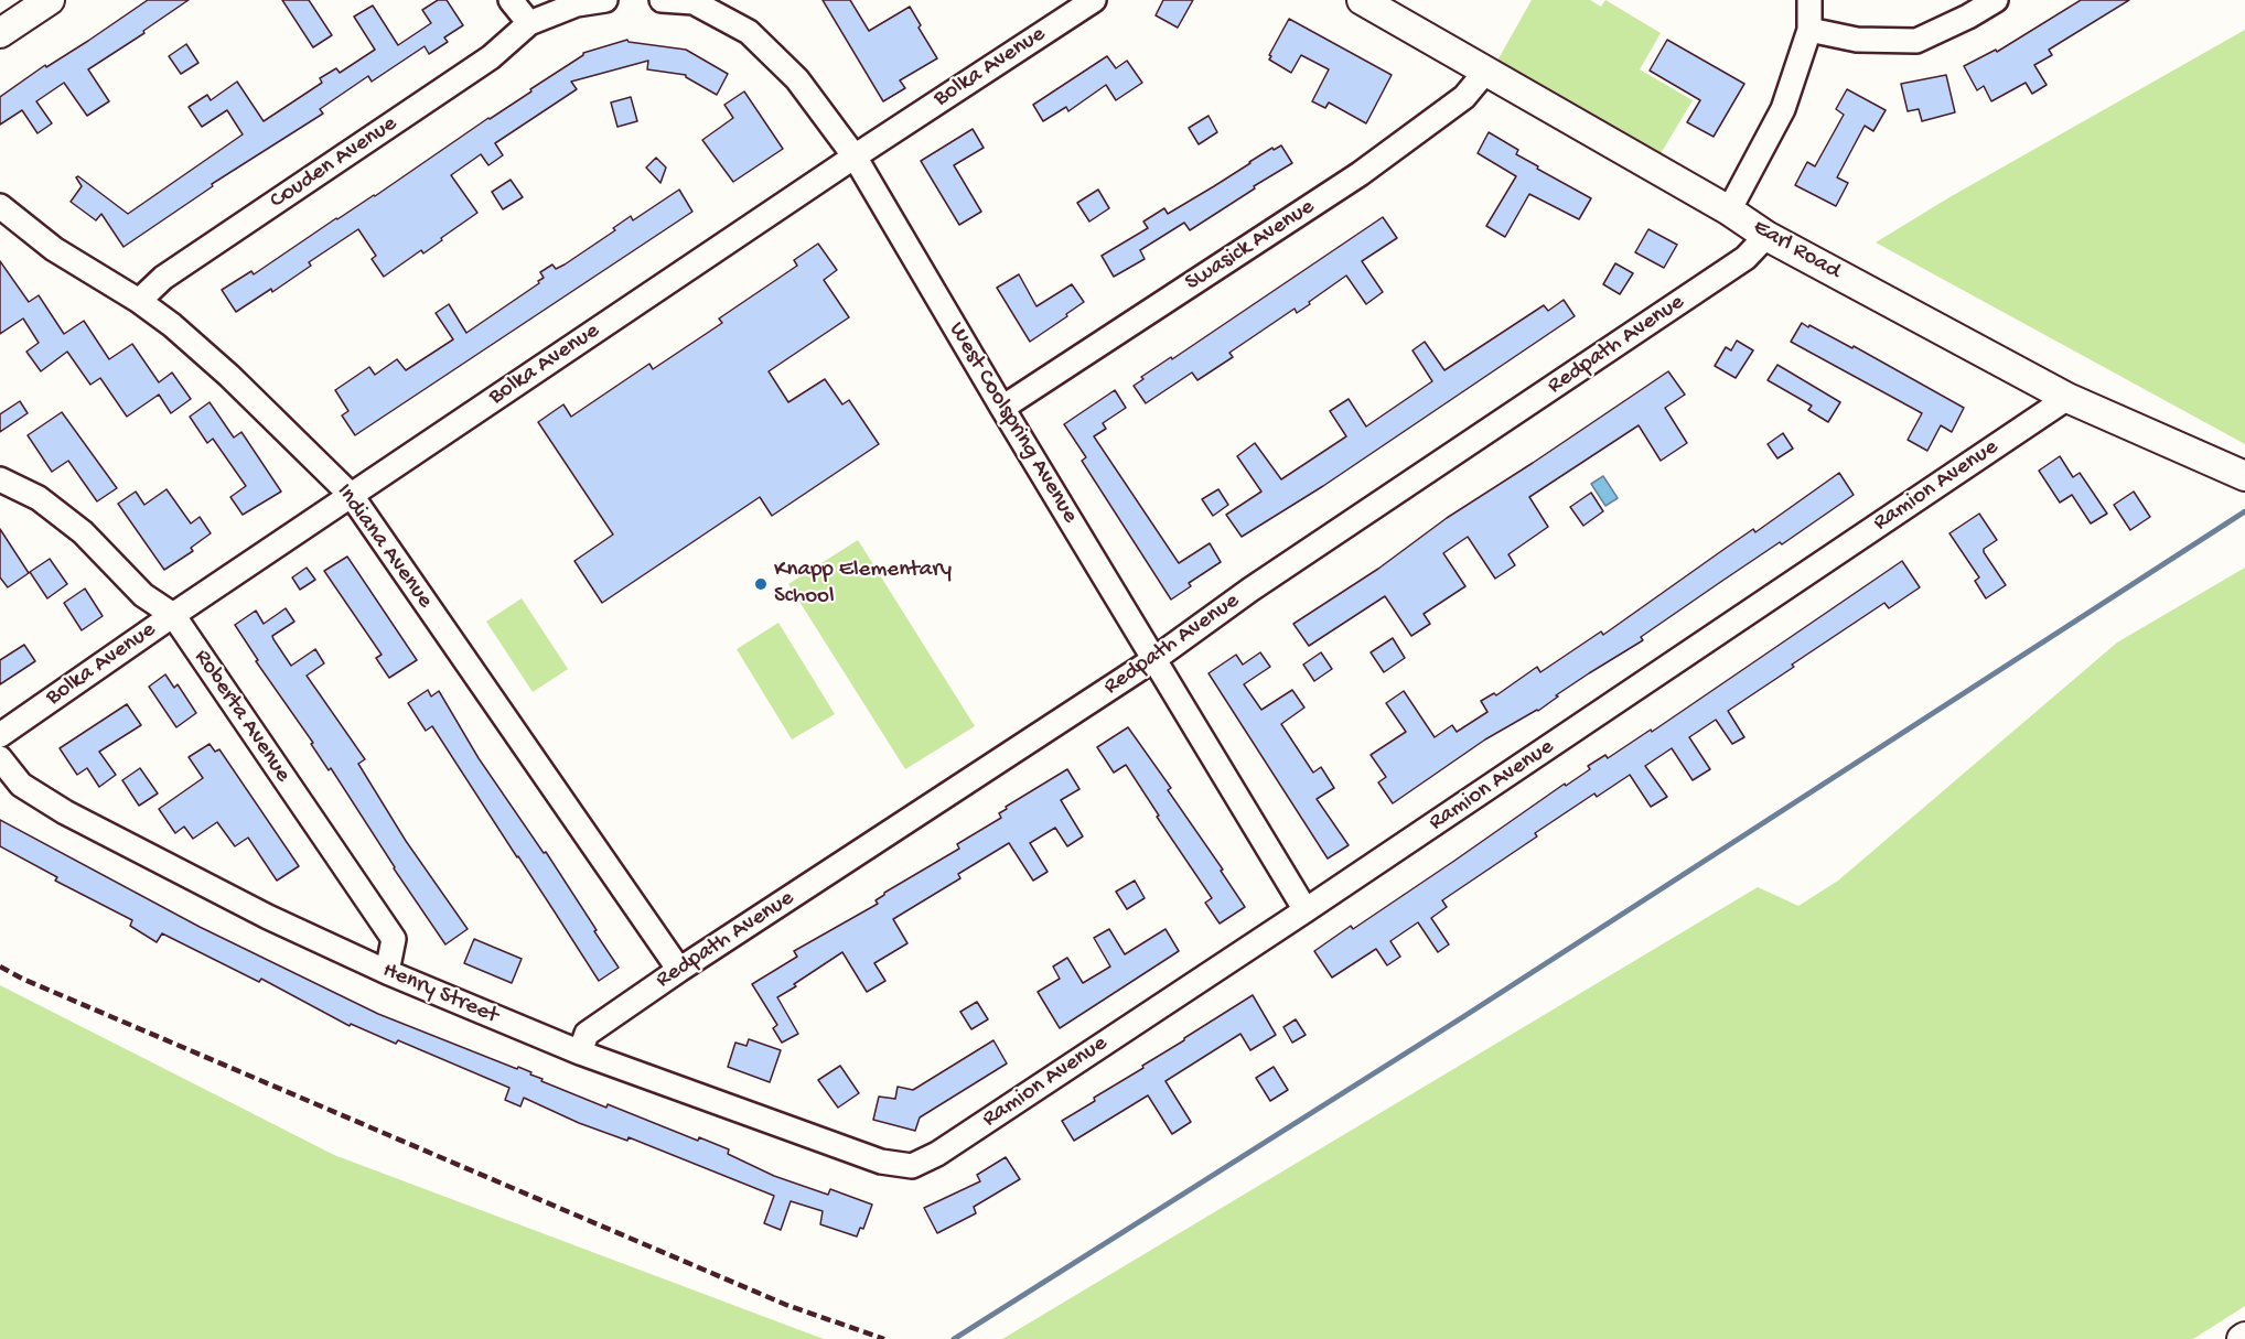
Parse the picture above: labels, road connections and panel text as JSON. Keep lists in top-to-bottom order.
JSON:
{
  "streets": {
    "street": [
      "Bolka Avenue",
      "Couden Avenue",
      "Swasick Avenue",
      "Earl Road",
      "Redpath Avenue",
      "West Coolspring Avenue",
      "Ramion Avenue",
      "Indiana Avenue",
      "Roberta Avenue",
      "Henry Street"
    ]
  },
  "crossings": [
    ["Bolka Avenue", "West Coolspring Avenue"],
    ["Bolka Avenue", "Indiana Avenue"],
    ["Bolka Avenue", "Roberta Avenue"],
    ["Couden Avenue", "Indiana Avenue"],
    ["Swasick Avenue", "Earl Road"],
    ["Swasick Avenue", "West Coolspring Avenue"],
    ["Earl Road", "Redpath Avenue"],
    ["Earl Road", "Ramion Avenue"],
    ["Redpath Avenue", "West Coolspring Avenue"],
    ["Redpath Avenue", "Indiana Avenue"],
    ["Redpath Avenue", "Henry Street"],
    ["West Coolspring Avenue", "Ramion Avenue"],
    ["Ramion Avenue", "Henry Street"],
    ["Roberta Avenue", "Henry Street"]
  ],
  "places": ["Knapp Elementary School"]
}
